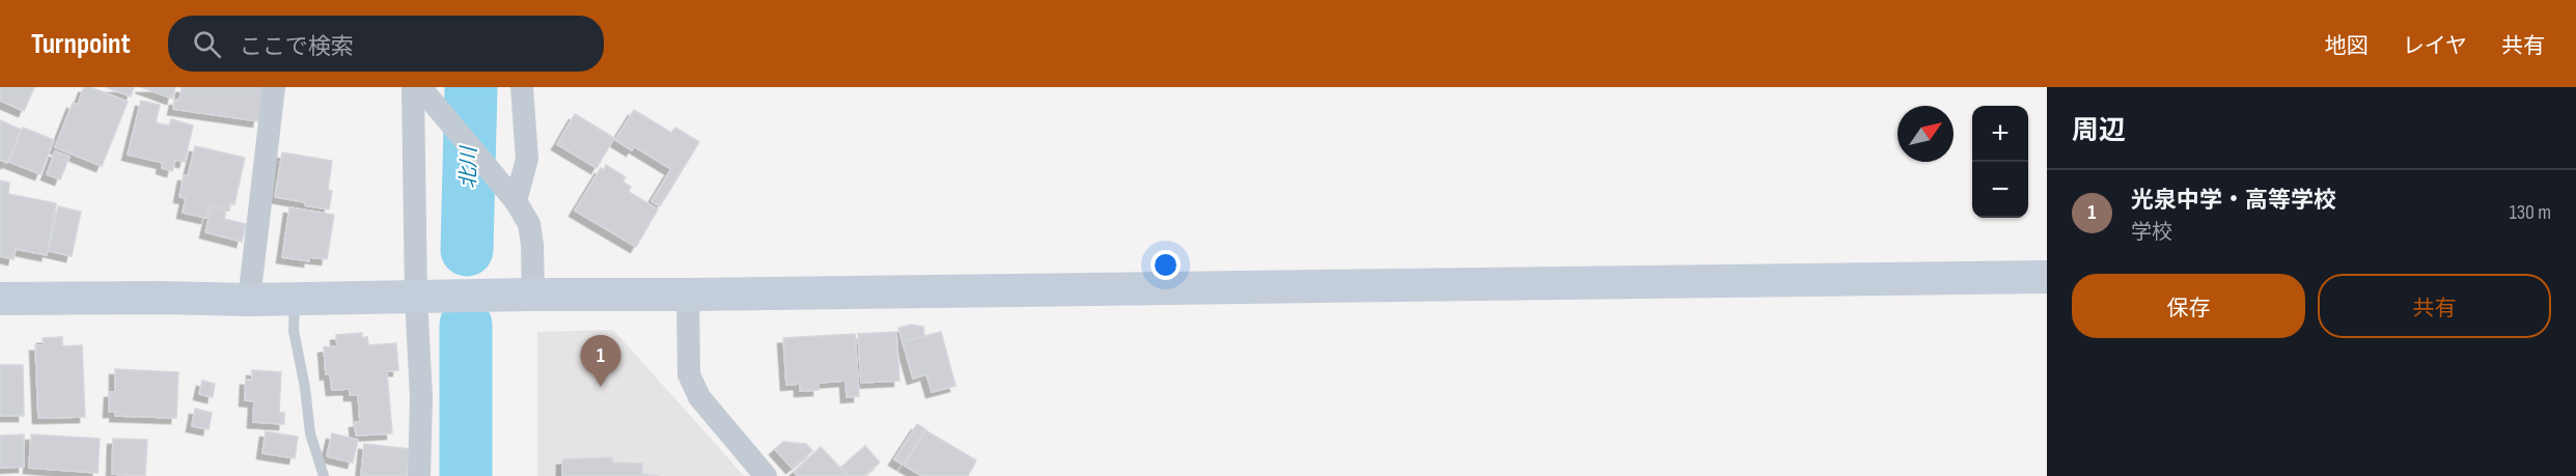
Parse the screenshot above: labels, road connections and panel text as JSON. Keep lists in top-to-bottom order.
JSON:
{
  "water": ["北川"],
  "north": "top right",
  "page": {
    "header": "Turnpoint",
    "search": "ここで検索",
    "nav": ["地図", "レイヤ", "共有"],
    "heading": "周辺",
    "map_buttons": ["+", "−"],
    "list": [
      {
        "mark": "1",
        "name": "光泉中学・高等学校",
        "note": "学校",
        "value": "130 m"
      }
    ],
    "buttons": ["保存", "共有"],
    "pins": "1"
  }
}
